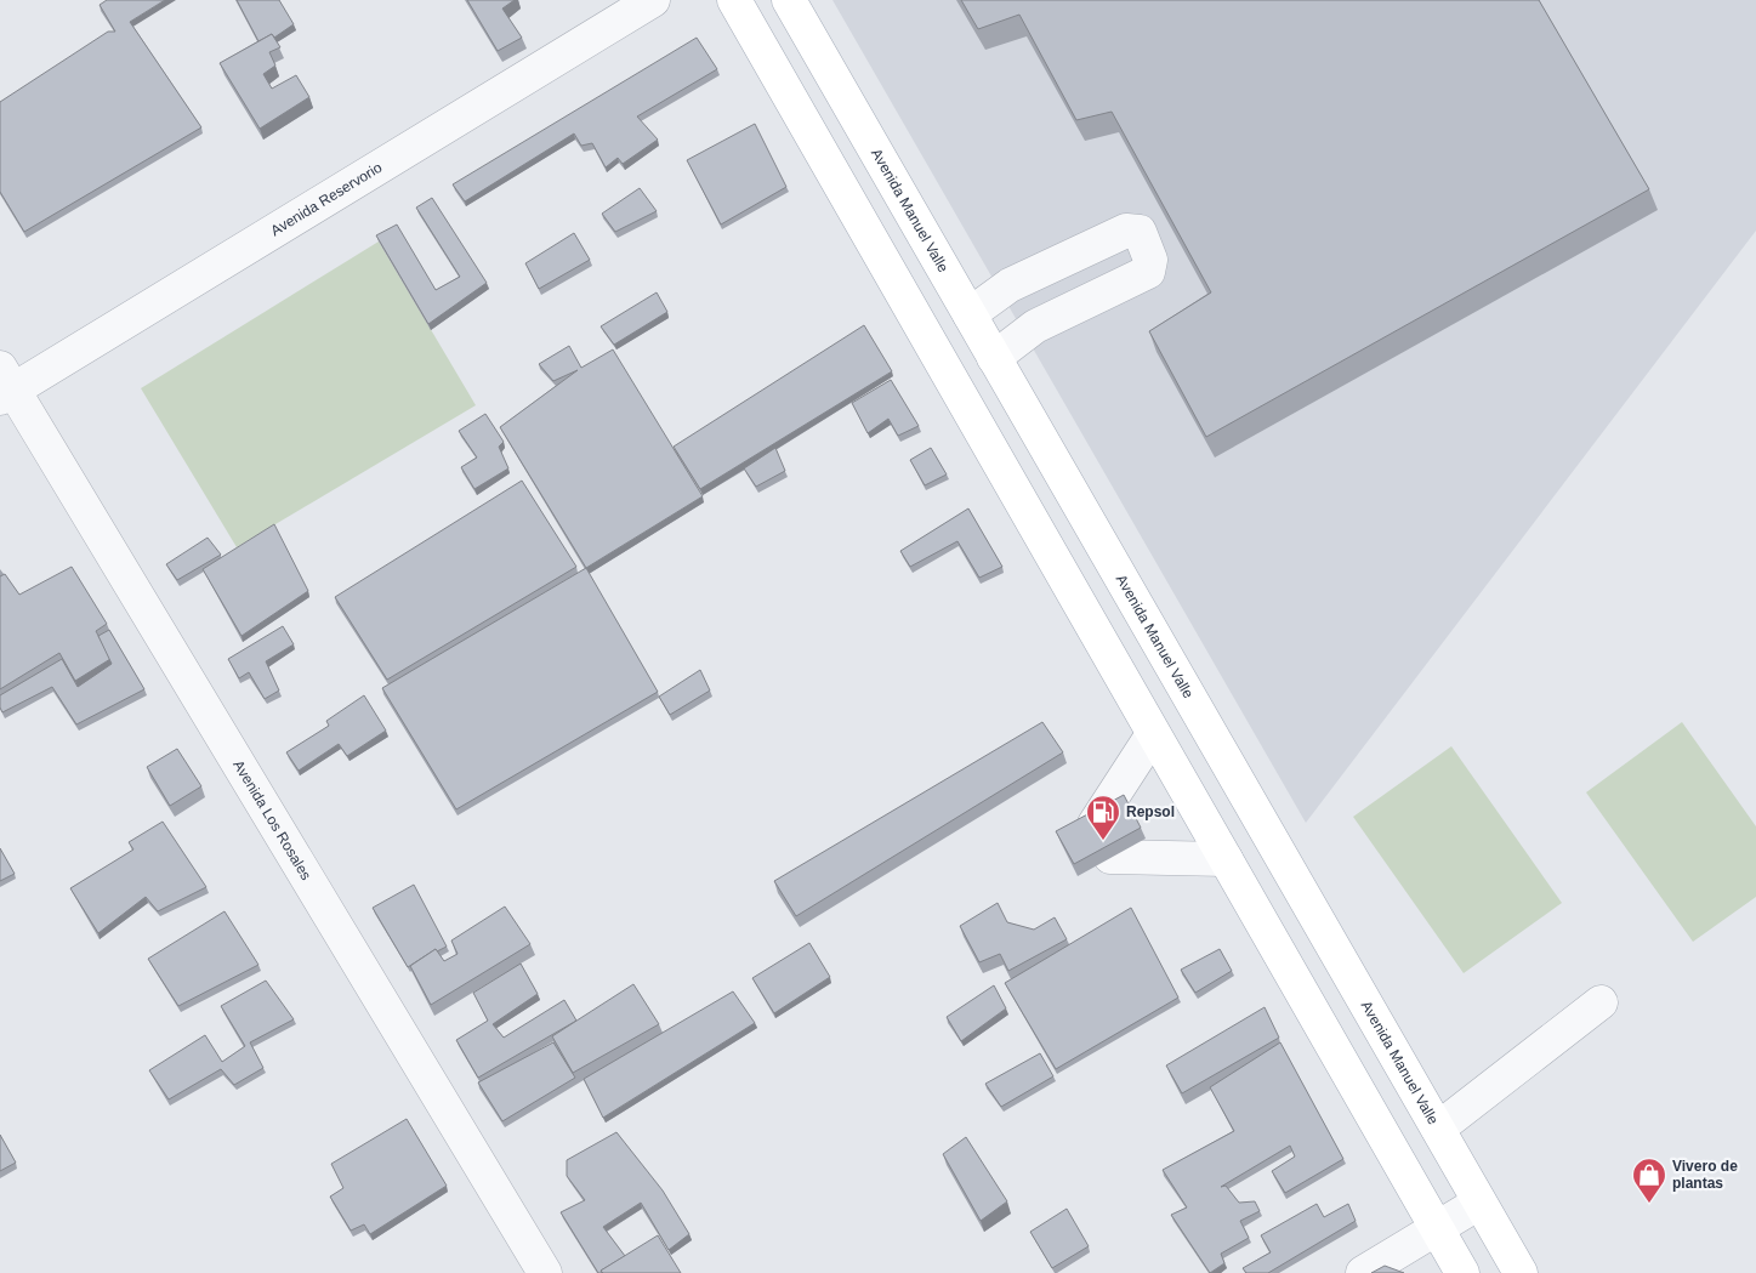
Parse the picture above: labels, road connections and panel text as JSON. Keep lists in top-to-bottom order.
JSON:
{
  "streets": {
    "main road": ["Avenida Manuel Valle"],
    "street": ["Avenida Reservorio", "Avenida Los Rosales"]
  },
  "crossings": [
    ["Avenida Reservorio", "Avenida Los Rosales"]
  ],
  "places": {
    "fuel station": ["Repsol"],
    "shop": ["Vivero de plantas"]
  }
}
